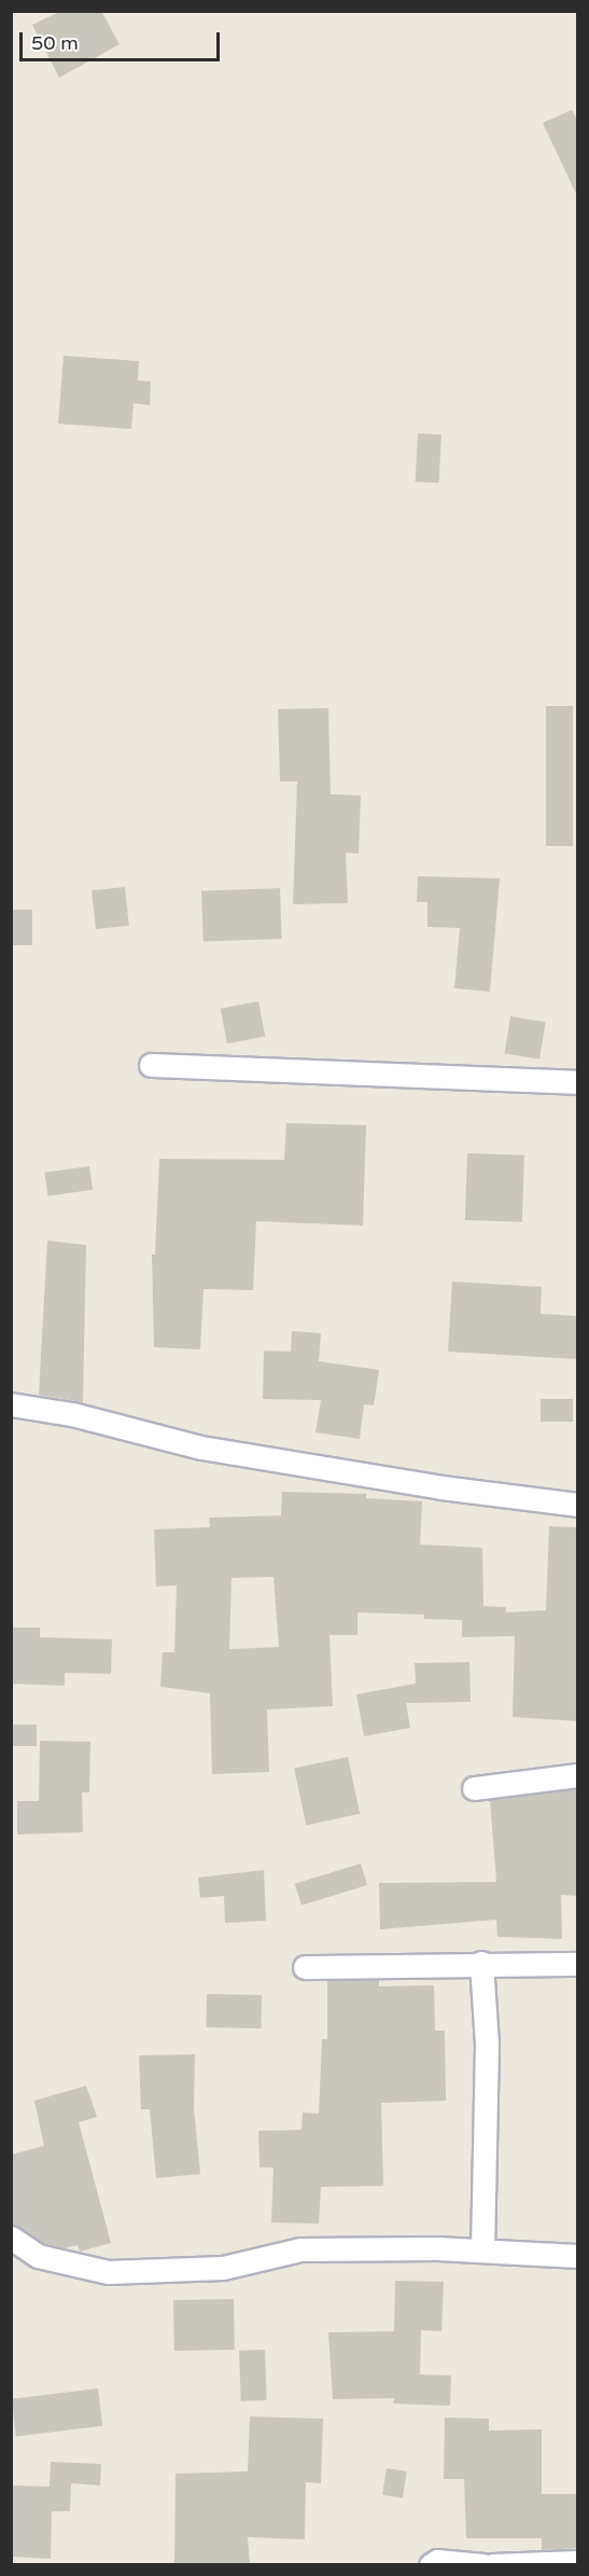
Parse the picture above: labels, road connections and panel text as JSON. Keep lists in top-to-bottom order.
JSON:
{
  "scale_bar": "50 m"
}
